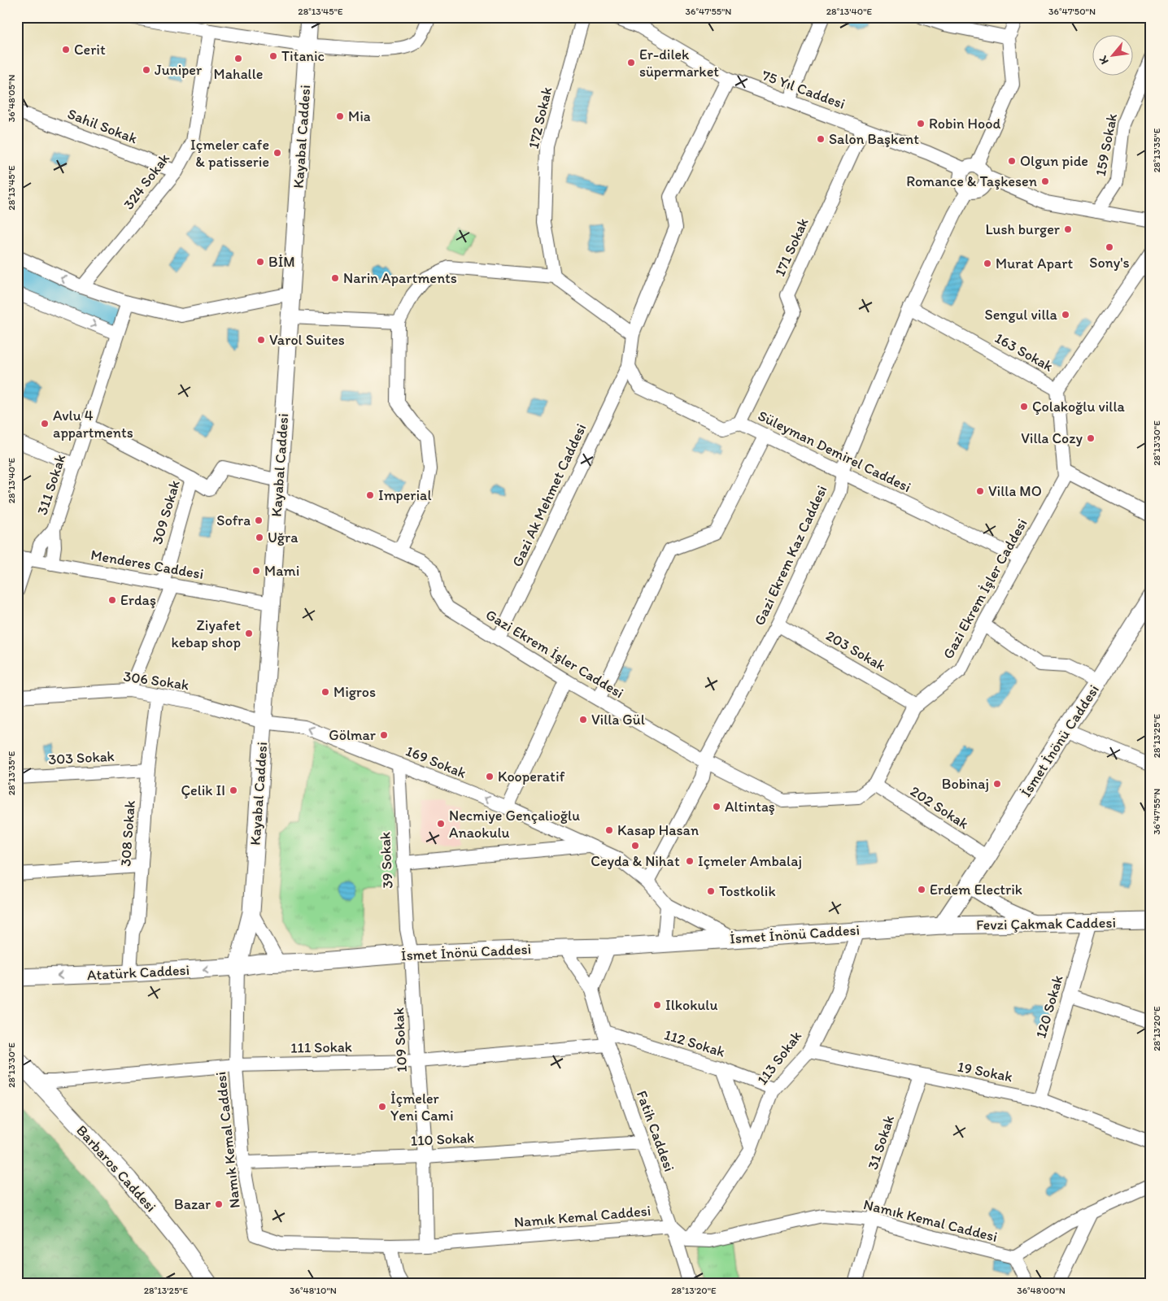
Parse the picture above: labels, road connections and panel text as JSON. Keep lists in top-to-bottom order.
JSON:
{
  "streets": {
    "street": [
      "75 Yıl Caddesi",
      "172 Sokak",
      "Sahil Sokak",
      "Kayabal Caddesi",
      "159 Sokak",
      "324 Sokak",
      "171 Sokak",
      "163 Sokak",
      "Süleyman Demirel Caddesi",
      "311 Sokak",
      "Gazi Ak Mehmet Caddesi",
      "309 Sokak",
      "Gazi Ekrem Kaz Caddesi",
      "Menderes Caddesi",
      "Gazi Ekrem İşler Caddesi",
      "203 Sokak",
      "306 Sokak",
      "İsmet İnönü Caddesi",
      "303 Sokak",
      "169 Sokak",
      "202 Sokak",
      "308 Sokak",
      "39 Sokak",
      "Fevzi Çakmak Caddesi",
      "Atatürk Caddesi",
      "120 Sokak",
      "109 Sokak",
      "112 Sokak",
      "111 Sokak",
      "113 Sokak",
      "19 Sokak",
      "Fatih Caddesi",
      "110 Sokak",
      "Namık Kemal Caddesi",
      "31 Sokak",
      "Barbaros Caddesi"
    ]
  },
  "crossings": [
    ["75 Yıl Caddesi", "171 Sokak"],
    ["75 Yıl Caddesi", "Gazi Ekrem Kaz Caddesi"],
    ["Sahil Sokak", "324 Sokak"],
    ["Kayabal Caddesi", "309 Sokak"],
    ["Kayabal Caddesi", "Menderes Caddesi"],
    ["Kayabal Caddesi", "Gazi Ekrem İşler Caddesi"],
    ["Kayabal Caddesi", "306 Sokak"],
    ["Kayabal Caddesi", "169 Sokak"],
    ["Kayabal Caddesi", "Atatürk Caddesi"],
    ["Kayabal Caddesi", "Namık Kemal Caddesi"],
    ["171 Sokak", "Süleyman Demirel Caddesi"],
    ["163 Sokak", "Gazi Ekrem Kaz Caddesi"],
    ["163 Sokak", "Gazi Ekrem İşler Caddesi"],
    ["Süleyman Demirel Caddesi", "Gazi Ak Mehmet Caddesi"],
    ["Süleyman Demirel Caddesi", "Gazi Ekrem Kaz Caddesi"],
    ["Süleyman Demirel Caddesi", "Gazi Ekrem İşler Caddesi"],
    ["Gazi Ak Mehmet Caddesi", "Gazi Ekrem İşler Caddesi"],
    ["309 Sokak", "Menderes Caddesi"],
    ["309 Sokak", "Gazi Ekrem İşler Caddesi"],
    ["309 Sokak", "306 Sokak"],
    ["Gazi Ekrem Kaz Caddesi", "Gazi Ekrem İşler Caddesi"],
    ["Gazi Ekrem Kaz Caddesi", "203 Sokak"],
    ["Gazi Ekrem Kaz Caddesi", "169 Sokak"],
    ["Gazi Ekrem İşler Caddesi", "203 Sokak"],
    ["Gazi Ekrem İşler Caddesi", "202 Sokak"],
    ["306 Sokak", "169 Sokak"],
    ["306 Sokak", "308 Sokak"],
    ["İsmet İnönü Caddesi", "169 Sokak"],
    ["İsmet İnönü Caddesi", "202 Sokak"],
    ["İsmet İnönü Caddesi", "39 Sokak"],
    ["İsmet İnönü Caddesi", "Fevzi Çakmak Caddesi"],
    ["İsmet İnönü Caddesi", "Atatürk Caddesi"],
    ["İsmet İnönü Caddesi", "109 Sokak"],
    ["İsmet İnönü Caddesi", "113 Sokak"],
    ["İsmet İnönü Caddesi", "Fatih Caddesi"],
    ["303 Sokak", "308 Sokak"],
    ["169 Sokak", "39 Sokak"],
    ["308 Sokak", "Atatürk Caddesi"],
    ["39 Sokak", "109 Sokak"],
    ["Fevzi Çakmak Caddesi", "120 Sokak"],
    ["Atatürk Caddesi", "Namık Kemal Caddesi"],
    ["120 Sokak", "19 Sokak"],
    ["109 Sokak", "111 Sokak"],
    ["109 Sokak", "110 Sokak"],
    ["109 Sokak", "Namık Kemal Caddesi"],
    ["112 Sokak", "113 Sokak"],
    ["112 Sokak", "Fatih Caddesi"],
    ["111 Sokak", "Fatih Caddesi"],
    ["111 Sokak", "Namık Kemal Caddesi"],
    ["111 Sokak", "Barbaros Caddesi"],
    ["113 Sokak", "19 Sokak"],
    ["113 Sokak", "Namık Kemal Caddesi"],
    ["19 Sokak", "31 Sokak"],
    ["Fatih Caddesi", "110 Sokak"],
    ["Fatih Caddesi", "Namık Kemal Caddesi"],
    ["110 Sokak", "Namık Kemal Caddesi"],
    ["Namık Kemal Caddesi", "31 Sokak"]
  ],
  "places": [
    "Cerit",
    "Titanic",
    "Mahalle",
    "Er-dilek süpermarket",
    "Juniper",
    "Mia",
    "Robin Hood",
    "Salon Başkent",
    "Içmeler cafe & patisserie",
    "Olgun pide",
    "Romance & Taşkesen",
    "Lush burger",
    "Sony's",
    "BİM",
    "Murat Apart",
    "Narin Apartments",
    "Sengul villa",
    "Varol Suites",
    "Çolakoğlu villa",
    "Avlu 4 appartments",
    "Villa Cozy",
    "Villa MO",
    "Imperial",
    "Sofra",
    "Uğra",
    "Mami",
    "Erdaş",
    "Ziyafet kebap shop",
    "Migros",
    "Villa Gül",
    "Gölmar",
    "Kooperatif",
    "Bobinaj",
    "Çelik II",
    "Altintaş",
    "Necmiye Gençalioğlu Anaokulu",
    "Kasap Hasan",
    "Ceyda & Nihat",
    "Içmeler Ambalaj",
    "Erdem Electrik",
    "Tostkolik",
    "Ilkokulu",
    "İçmeler Yeni Cami",
    "Bazar"
  ],
  "north": "bottom left",
  "coordinates": [
    "28°13'45\"E",
    "36°47'55\"N",
    "28°13'40\"E",
    "36°47'50\"N",
    "36°48'05\"N",
    "28°13'35\"E",
    "28°13'30\"E",
    "28°13'25\"E",
    "28°13'20\"E",
    "36°48'10\"N",
    "36°48'00\"N"
  ]
}
